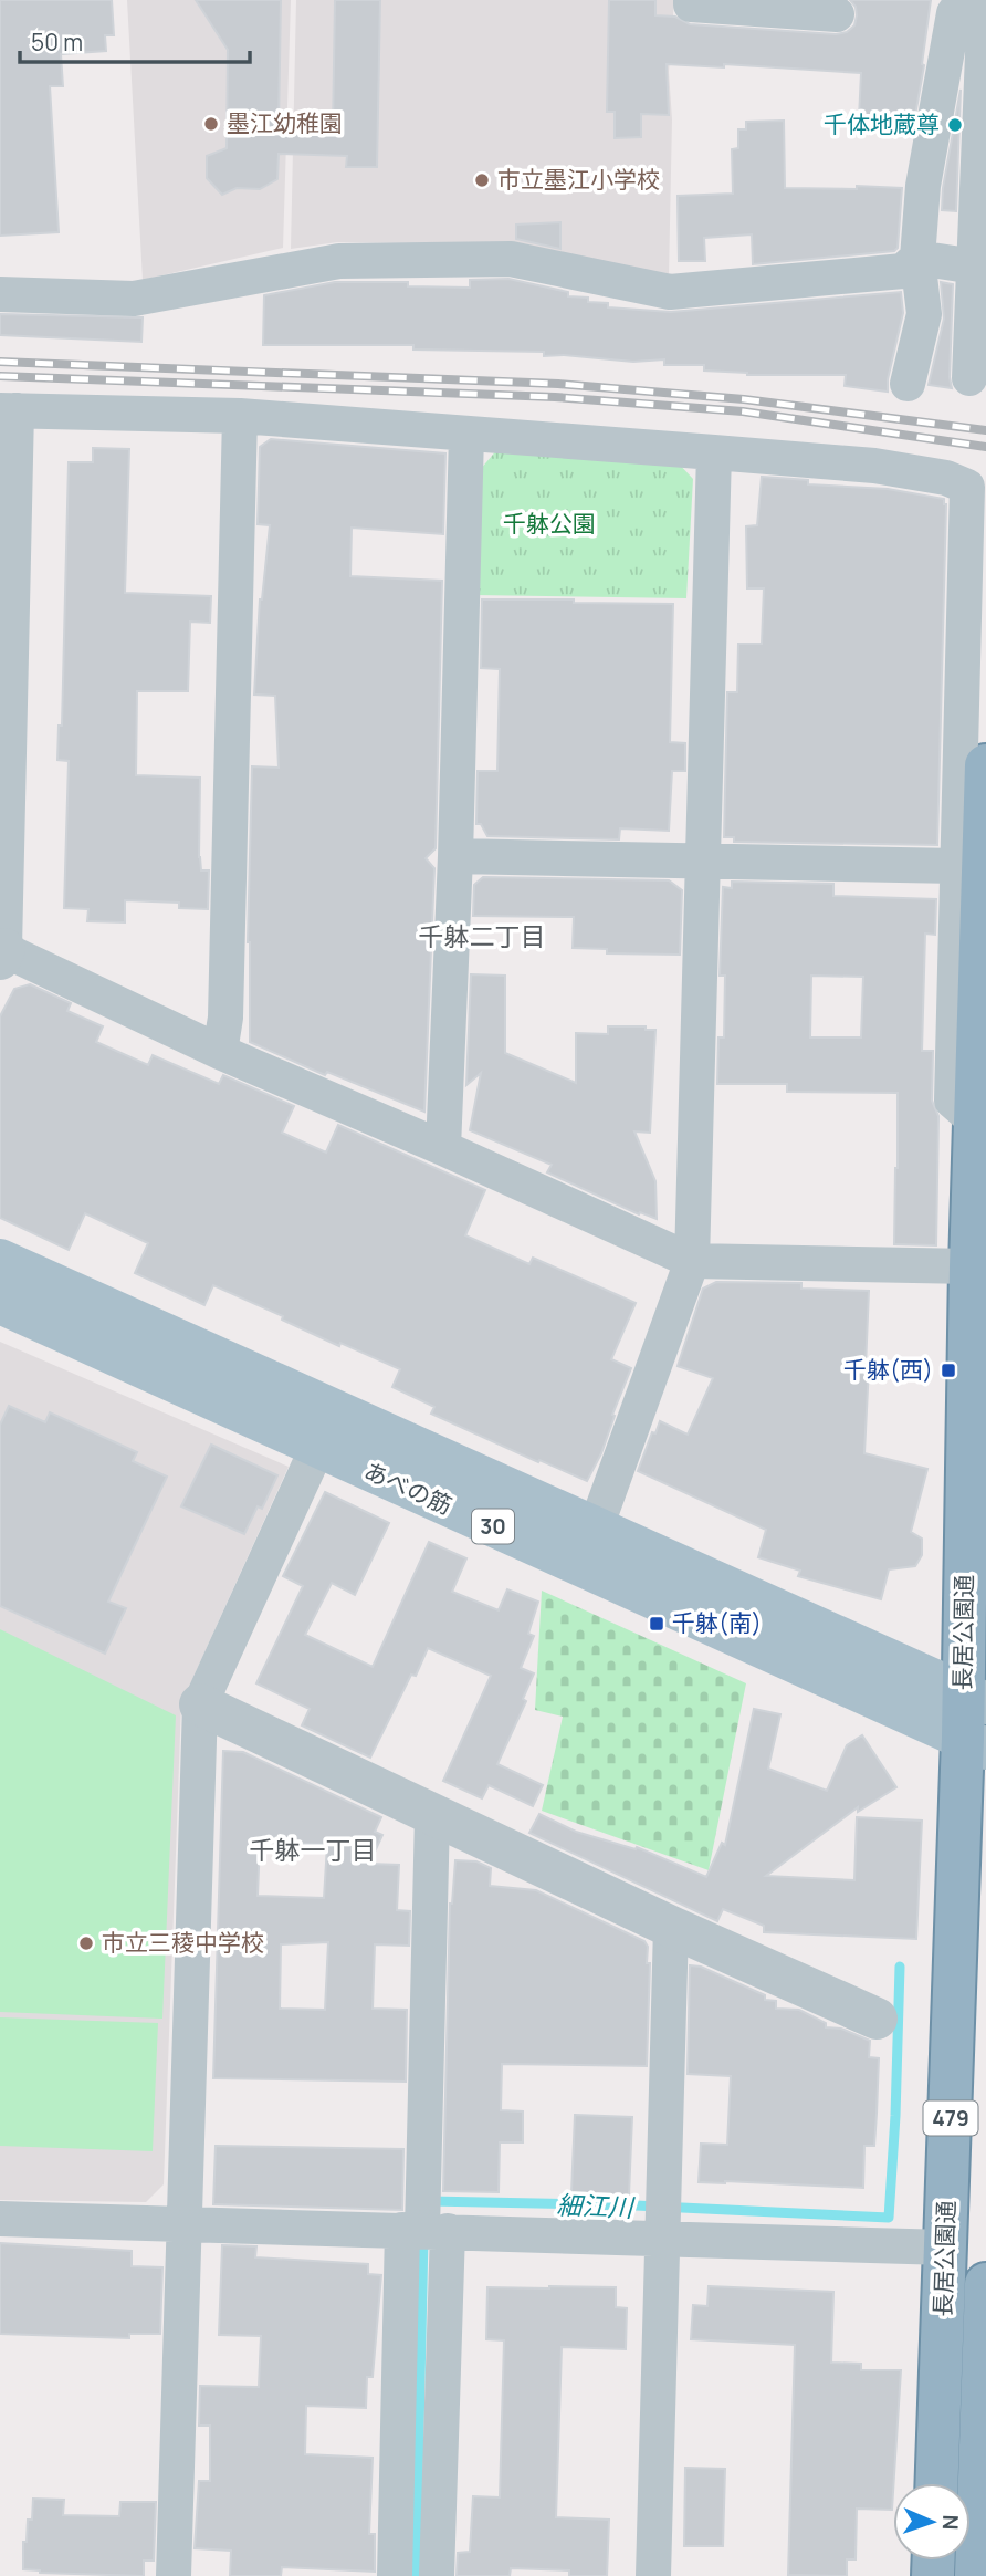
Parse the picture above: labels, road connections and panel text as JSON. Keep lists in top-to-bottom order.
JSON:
{
  "streets": {
    "highway": ["長居公園通", "479"],
    "main road": ["あべの筋", "30"]
  },
  "crossings": [
    ["あべの筋", "長居公園通"]
  ],
  "districts": ["千躰二丁目", "千躰一丁目"],
  "water": ["細江川"],
  "parks": ["千躰公園"],
  "places": {
    "other": [
      "墨江幼稚園",
      "千体地蔵尊",
      "市立墨江小学校",
      "市立三稜中学校"
    ],
    "transit": ["千躰(西)", "千躰(南)"]
  },
  "scale_bar": "50 m",
  "north": "right"
}
